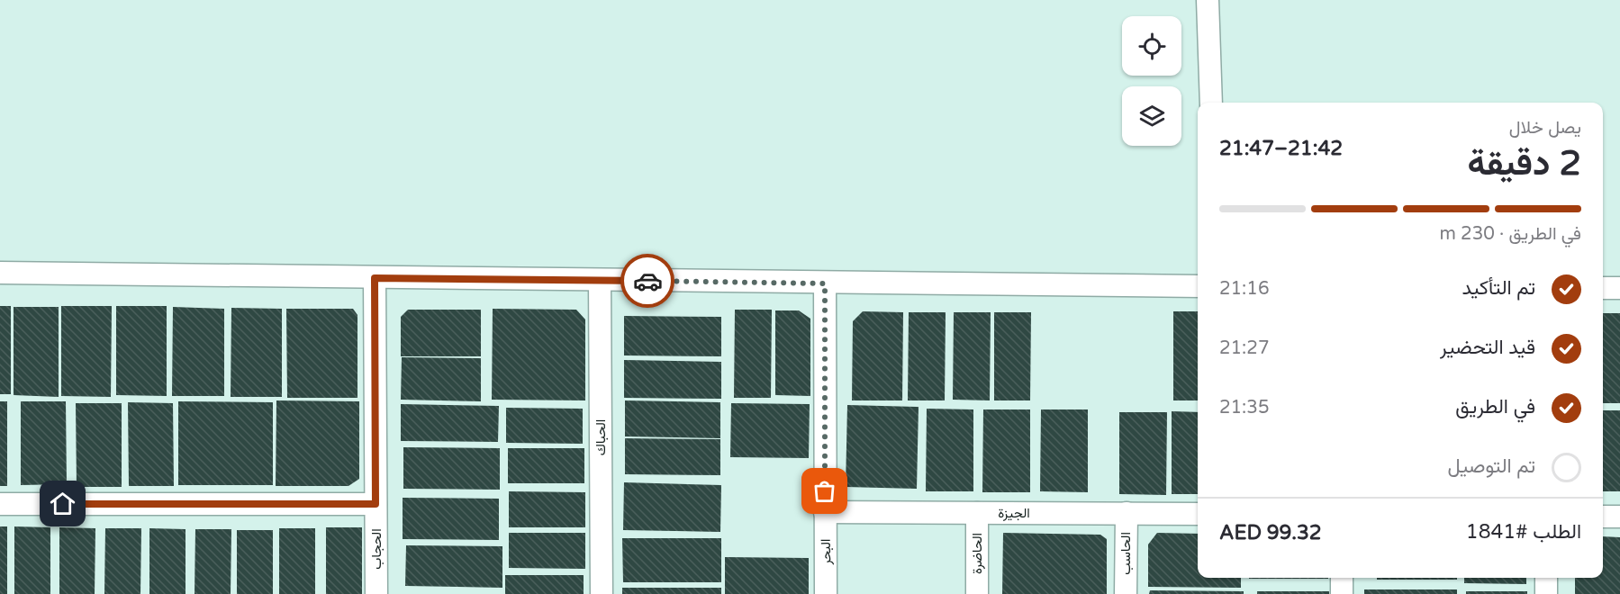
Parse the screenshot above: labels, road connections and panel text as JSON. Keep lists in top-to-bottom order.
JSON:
{
  "streets": {
    "street": [
      "الحباك",
      "الجيزة",
      "الحجاب",
      "البحر",
      "الحاضرة",
      "الحاسب"
    ]
  },
  "crossings": [
    ["الجيزة", "البحر"],
    ["الجيزة", "الحاضرة"],
    ["الجيزة", "الحاسب"]
  ],
  "page": {
    "heading": ["2 دقيقة", "يصل خلال", "21:42–21:47"],
    "panel": ["الطلب #1841", "AED 99.32"],
    "bar": "في الطريق · 230 m",
    "list": [
      ["تم التأكيد", "21:16"],
      ["قيد التحضير", "21:27"],
      ["في الطريق", "21:35"],
      "تم التوصيل"
    ]
  }
}
